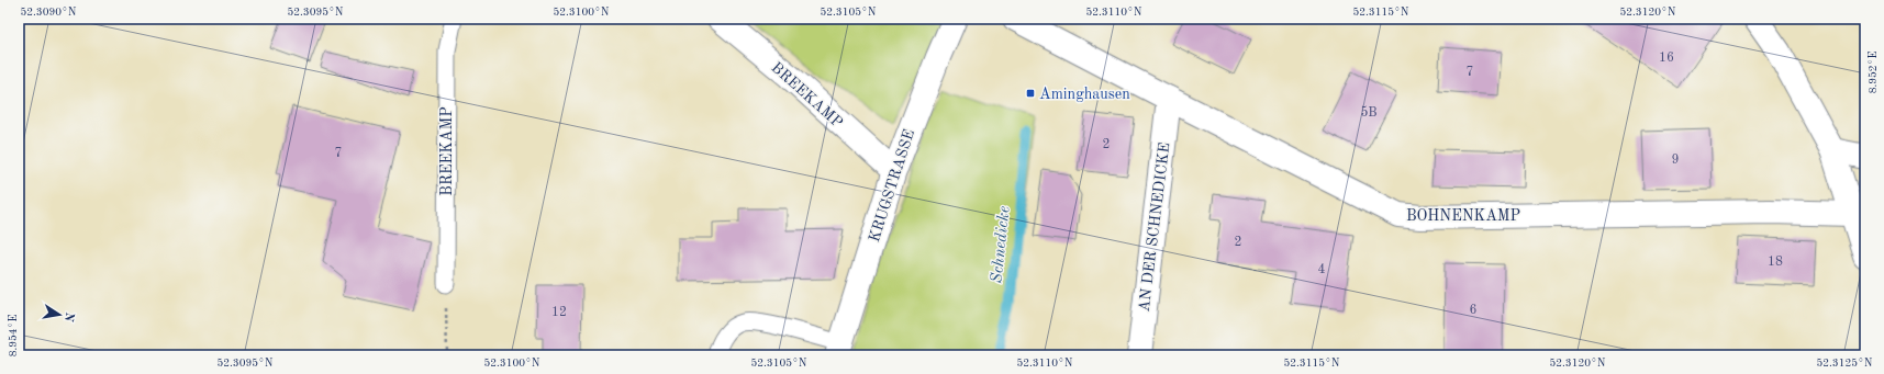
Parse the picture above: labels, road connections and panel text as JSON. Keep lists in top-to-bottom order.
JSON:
{
  "streets": {
    "street": [
      "BREEKAMP",
      "KRUGSTRASSE",
      "BOHNENKAMP",
      "AN DER SCHNEDICKE"
    ]
  },
  "crossings": [
    ["BREEKAMP", "KRUGSTRASSE"],
    ["BOHNENKAMP", "AN DER SCHNEDICKE"]
  ],
  "water": ["Schnedicke"],
  "places": {
    "transit": ["Aminghausen"]
  },
  "house_numbers": [
    "16",
    "7",
    "5B",
    "2",
    "7",
    "9",
    "2",
    "18",
    "4",
    "6",
    "12"
  ],
  "north": "right",
  "coordinates": [
    "52.3090°N",
    "52.3095°N",
    "52.3100°N",
    "52.3105°N",
    "52.3110°N",
    "52.3115°N",
    "52.3120°N",
    "8.952°E",
    "8.954°E",
    "52.3125°N"
  ]
}
